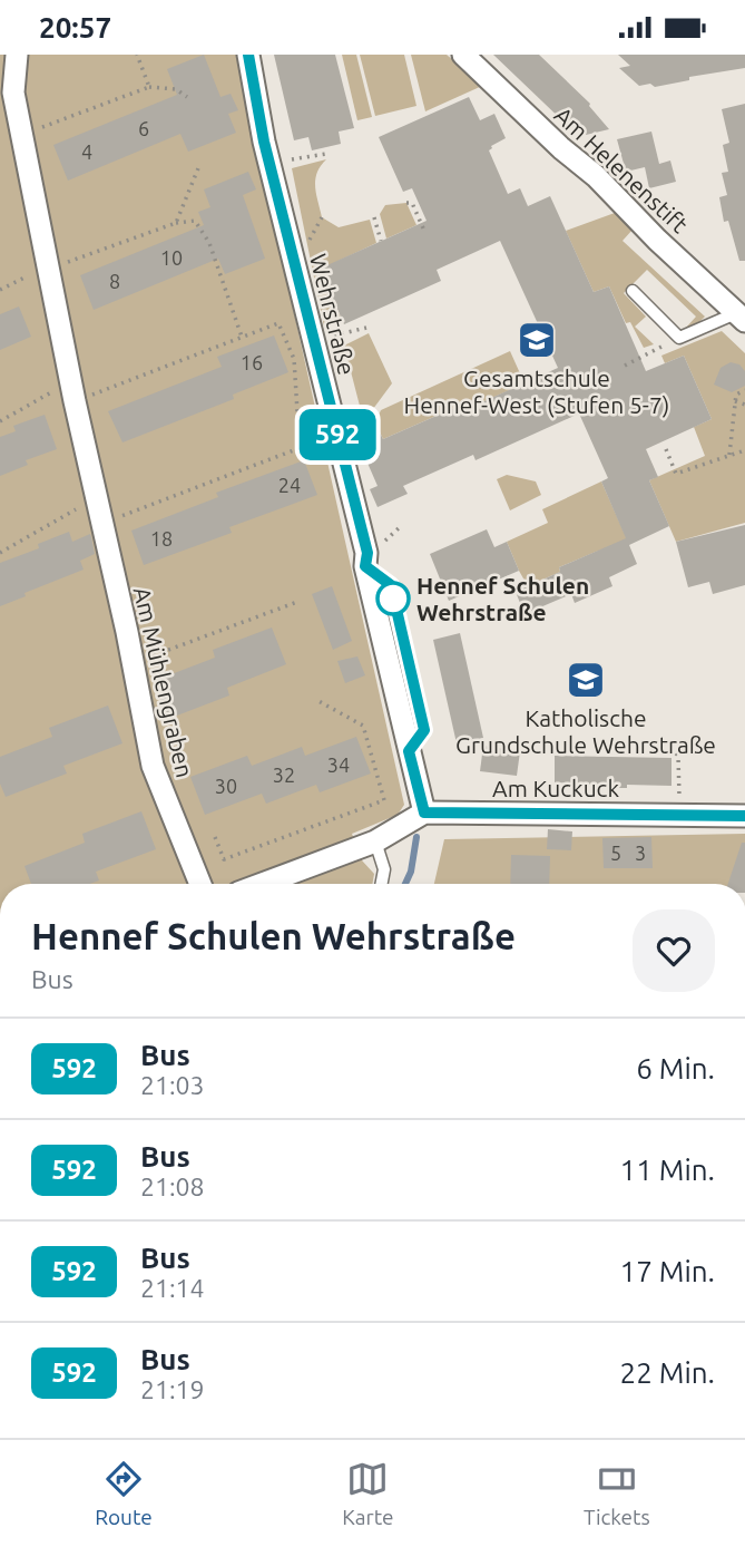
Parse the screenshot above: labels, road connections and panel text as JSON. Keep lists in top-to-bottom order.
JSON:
{
  "streets": {
    "street": [
      "Am Helenenstift",
      "Wehrstraße",
      "Am Mühlengraben",
      "Am Kuckuck"
    ]
  },
  "crossings": [
    ["Wehrstraße", "Am Kuckuck"]
  ],
  "places": {
    "school or university": ["Gesamtschule Hennef-West (Stufen 5-7)", "Katholische Grundschule Wehrstraße"],
    "other": ["Hennef Schulen Wehrstraße"]
  },
  "lines": ["bus line 592"],
  "house_numbers": [
    "6",
    "4",
    "10",
    "8",
    "16",
    "24",
    "18",
    "34",
    "32",
    "30",
    "5",
    "3"
  ],
  "page": {
    "status": "20:57",
    "on_map": "592",
    "heading": ["Hennef Schulen Wehrstraße", "Bus"],
    "list": [
      {
        "mark": "592",
        "name": "Bus",
        "note": "21:03",
        "value": "6 Min."
      },
      {
        "mark": "592",
        "name": "Bus",
        "note": "21:08",
        "value": "11 Min."
      },
      {
        "mark": "592",
        "name": "Bus",
        "note": "21:14",
        "value": "17 Min."
      },
      {
        "mark": "592",
        "name": "Bus",
        "note": "21:19",
        "value": "22 Min."
      }
    ],
    "tabs": ["Route", "Karte", "Tickets"]
  }
}
